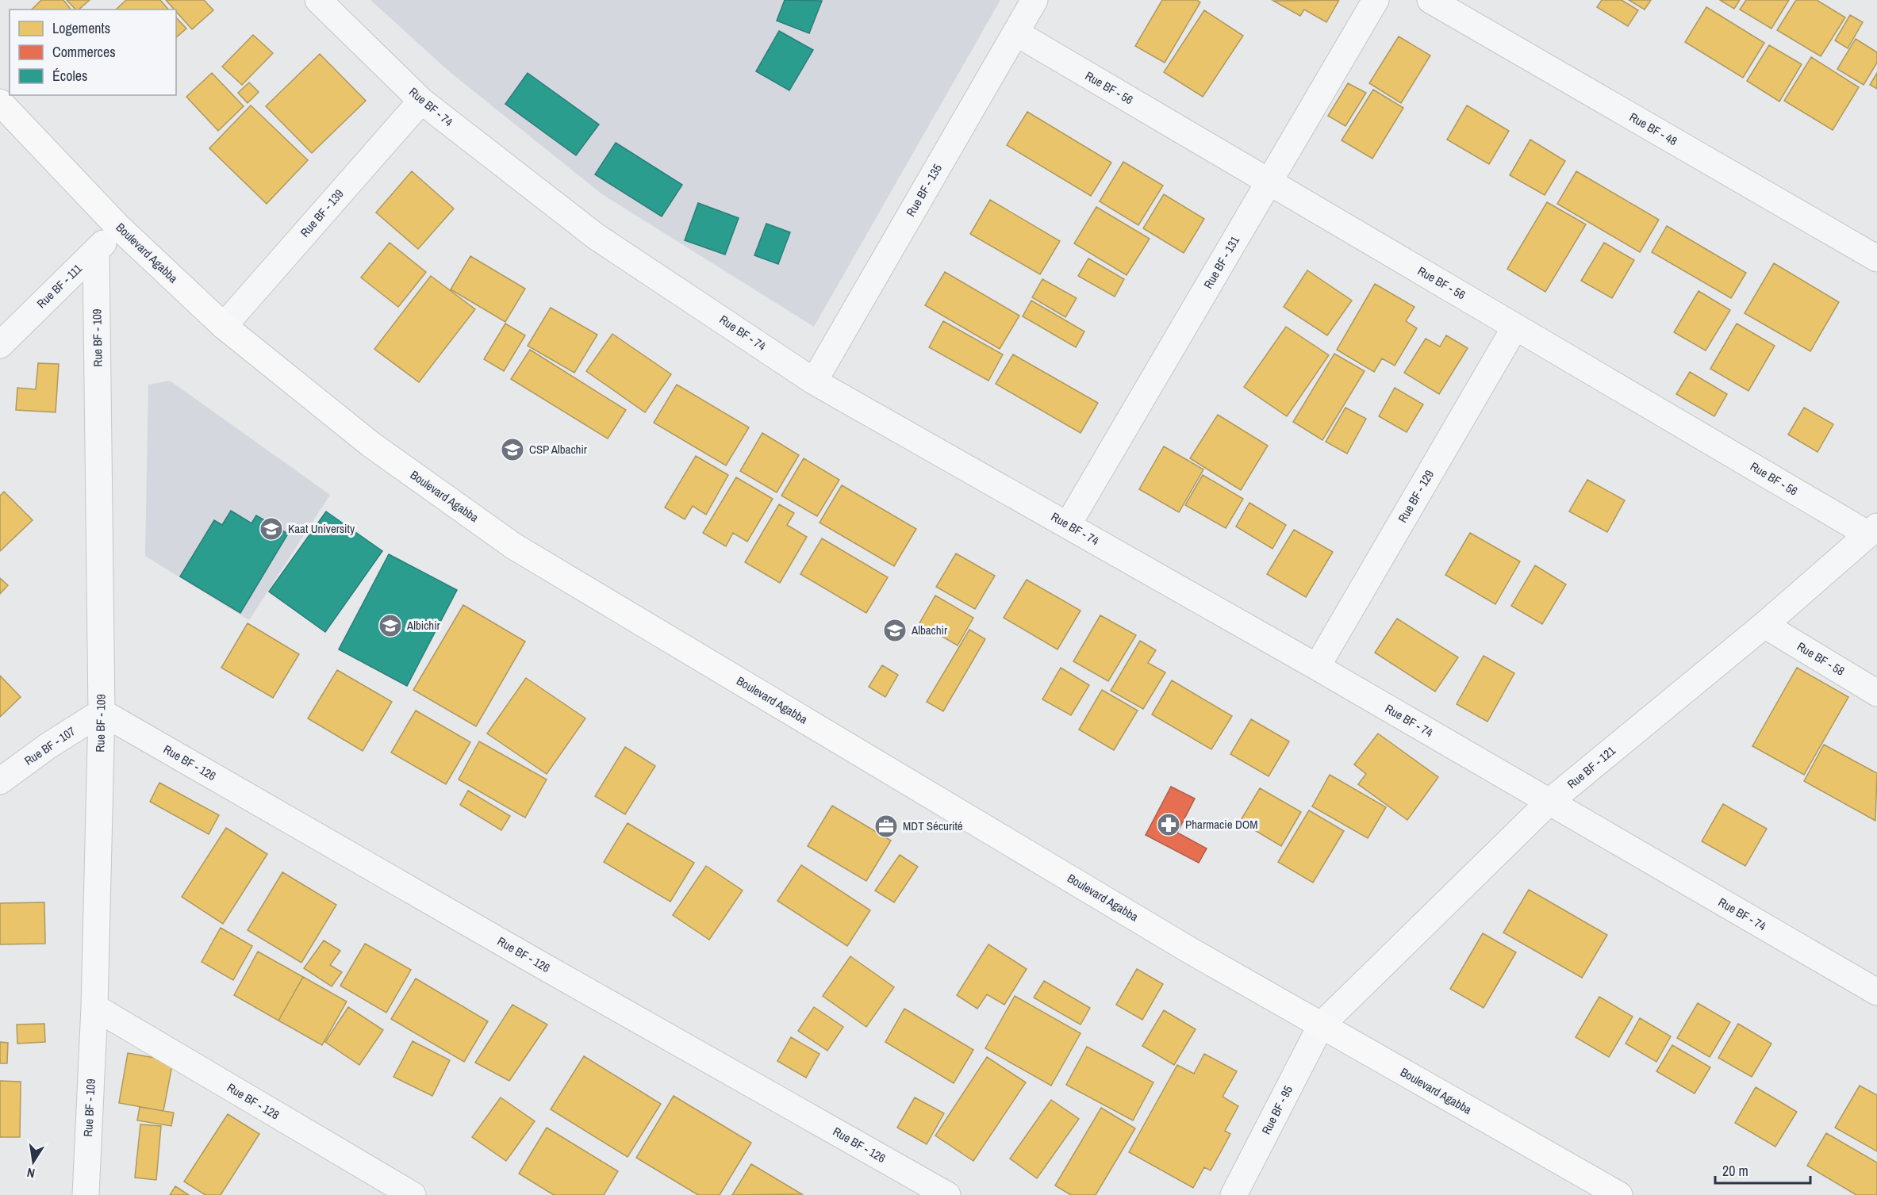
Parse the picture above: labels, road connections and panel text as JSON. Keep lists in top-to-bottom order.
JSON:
{
  "streets": {
    "main road": ["Boulevard Agabba"],
    "street": [
      "Rue BF - 56",
      "Rue BF - 74",
      "Rue BF - 48",
      "Rue BF - 135",
      "Rue BF - 139",
      "Rue BF - 131",
      "Rue BF - 111",
      "Rue BF - 109",
      "Rue BF - 129",
      "Rue BF - 58",
      "Rue BF - 107",
      "Rue BF - 126",
      "Rue BF - 121",
      "Rue BF - 128",
      "Rue BF - 95"
    ]
  },
  "crossings": [
    ["Rue BF - 56", "Rue BF - 135"],
    ["Rue BF - 56", "Rue BF - 131"],
    ["Rue BF - 56", "Rue BF - 129"],
    ["Rue BF - 56", "Rue BF - 121"],
    ["Rue BF - 74", "Rue BF - 135"],
    ["Rue BF - 74", "Rue BF - 139"],
    ["Rue BF - 74", "Rue BF - 131"],
    ["Rue BF - 74", "Rue BF - 129"],
    ["Rue BF - 74", "Rue BF - 121"],
    ["Rue BF - 139", "Boulevard Agabba"],
    ["Boulevard Agabba", "Rue BF - 111"],
    ["Boulevard Agabba", "Rue BF - 121"],
    ["Boulevard Agabba", "Rue BF - 95"],
    ["Rue BF - 111", "Rue BF - 109"],
    ["Rue BF - 109", "Rue BF - 107"],
    ["Rue BF - 109", "Rue BF - 126"],
    ["Rue BF - 109", "Rue BF - 128"],
    ["Rue BF - 58", "Rue BF - 121"],
    ["Rue BF - 107", "Rue BF - 126"],
    ["Rue BF - 121", "Rue BF - 95"]
  ],
  "places": {
    "school or university": [
      "CSP Albachir",
      "Kaat University",
      "Albichir",
      "Albachir"
    ],
    "pharmacy": ["Pharmacie DOM"],
    "office": ["MDT Sécurité"]
  },
  "legend": ["Logements", "Commerces", "Écoles"],
  "scale_bar": "20 m",
  "north": "bottom"
}
